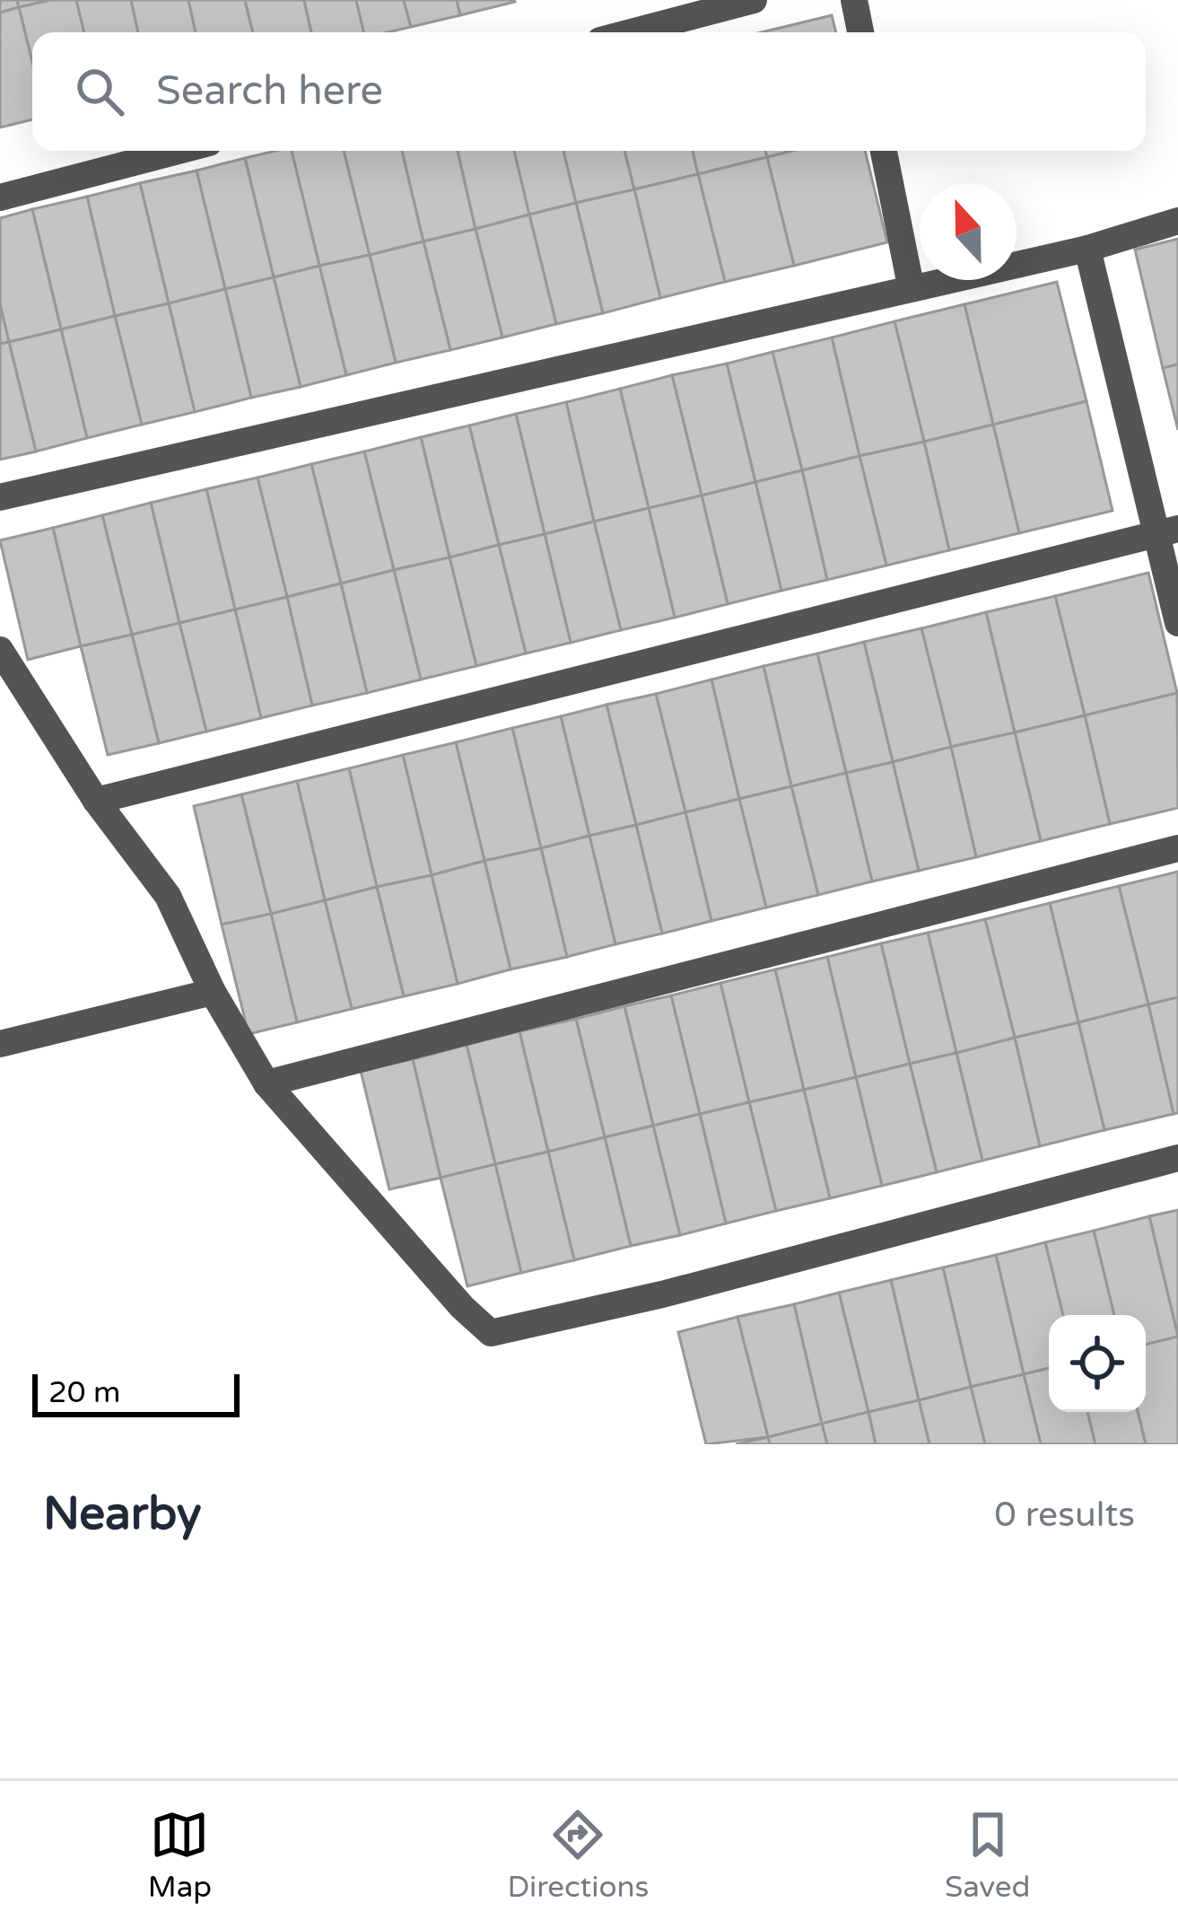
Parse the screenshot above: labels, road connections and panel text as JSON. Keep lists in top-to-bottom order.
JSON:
{
  "scale_bar": "20 m",
  "north": "top",
  "page": {
    "search": "Search here",
    "scale": "20 m",
    "heading": ["Nearby", "0 results"],
    "nav": ["Map", "Directions", "Saved"]
  }
}
